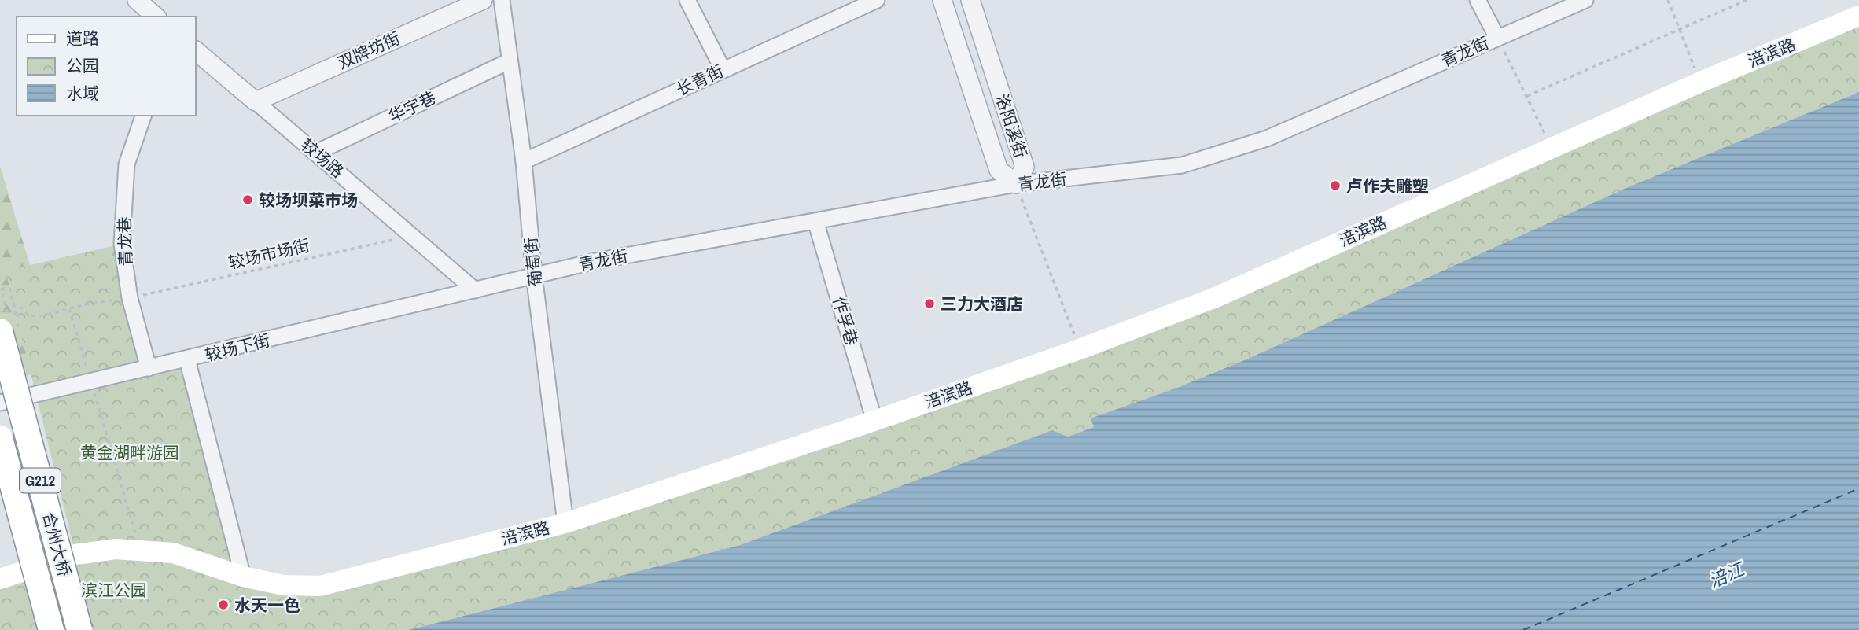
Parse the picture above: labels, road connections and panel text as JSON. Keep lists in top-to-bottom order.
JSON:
{
  "streets": {
    "highway": ["G212", "合州大桥"],
    "main road": ["涪滨路"],
    "street": [
      "双牌坊街",
      "青龙街",
      "长青街",
      "华宇巷",
      "洛阳溪街",
      "较场路",
      "青龙巷",
      "葡萄街",
      "作孚巷",
      "较场下街"
    ],
    "path": ["较场市场街"]
  },
  "crossings": [
    ["双牌坊街", "较场路"],
    ["青龙街", "洛阳溪街"],
    ["青龙街", "较场路"],
    ["青龙街", "葡萄街"],
    ["青龙街", "作孚巷"],
    ["青龙街", "较场下街"],
    ["涪滨路", "葡萄街"],
    ["涪滨路", "作孚巷"],
    ["长青街", "葡萄街"],
    ["华宇巷", "较场路"],
    ["华宇巷", "葡萄街"],
    ["较场路", "较场市场街"],
    ["较场路", "较场下街"],
    ["青龙巷", "较场市场街"],
    ["青龙巷", "较场下街"]
  ],
  "water": ["涪江"],
  "parks": ["黄金湖畔游园", "滨江公园"],
  "places": [
    "卢作夫雕塑",
    "较场坝菜市场",
    "三力大酒店",
    "水天一色"
  ],
  "legend": ["道路", "公园", "水域"]
}
